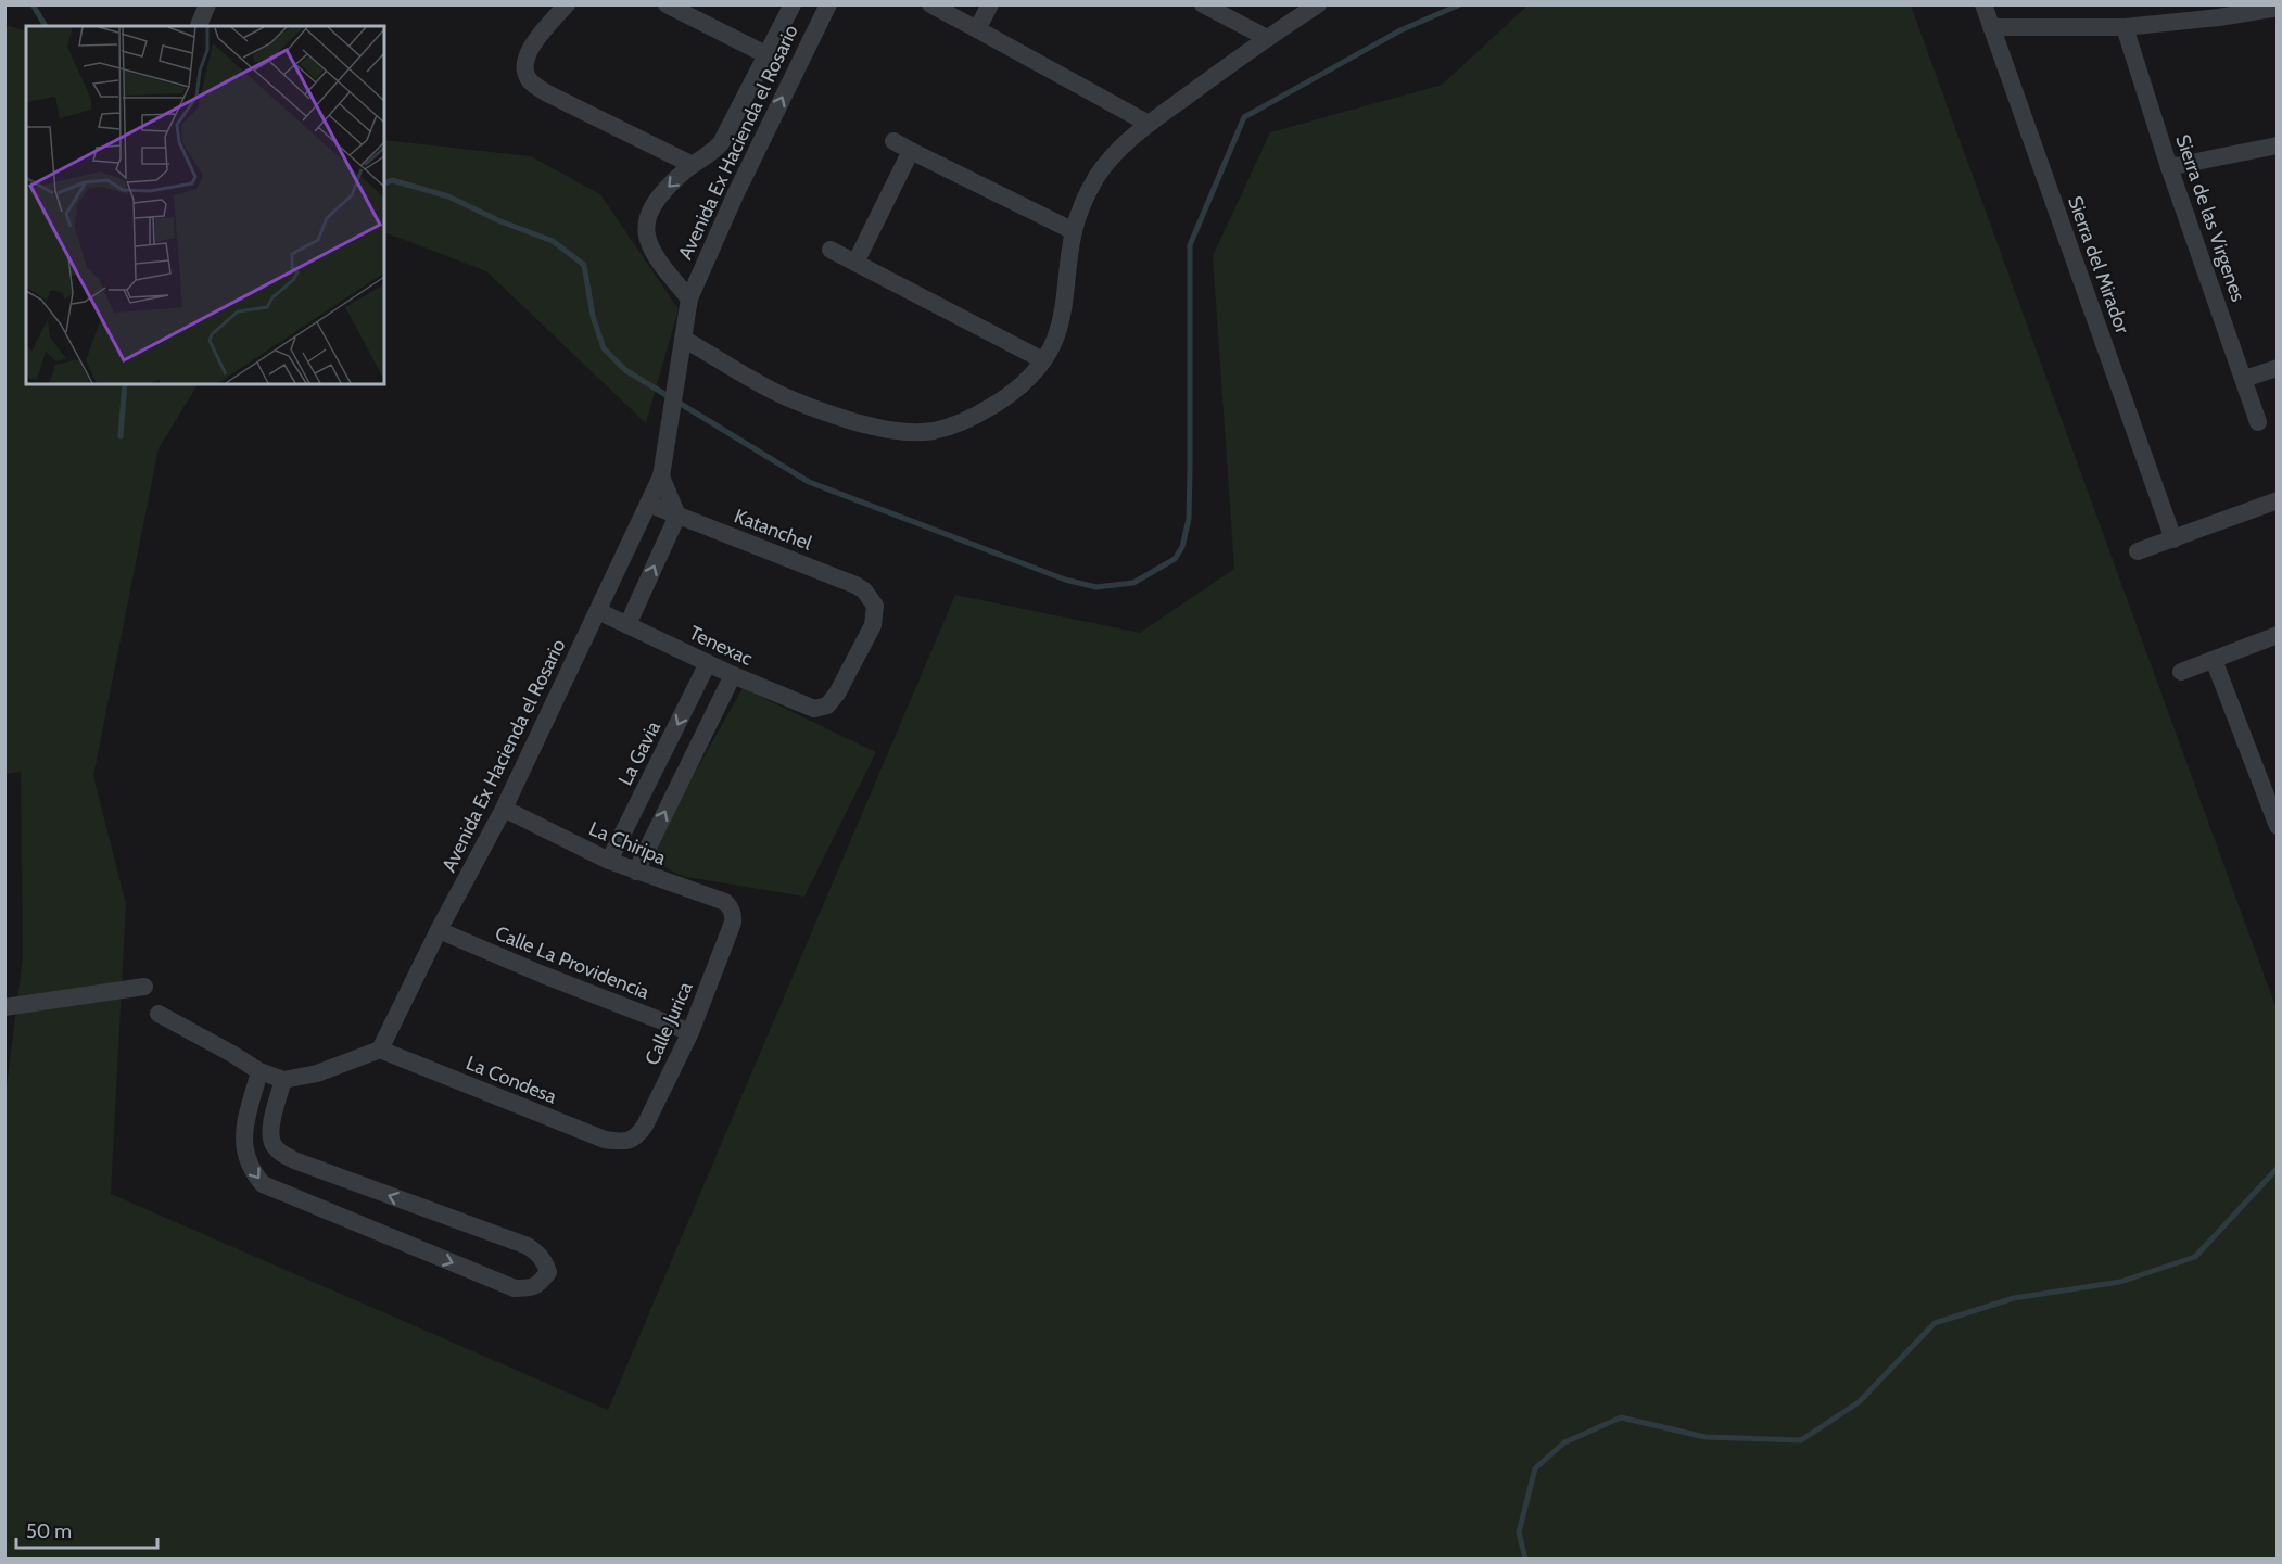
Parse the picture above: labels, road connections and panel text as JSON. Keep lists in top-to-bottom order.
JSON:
{
  "streets": {
    "street": [
      "Avenida Ex Hacienda el Rosario",
      "Sierra de las Virgenes",
      "Sierra del Mirador",
      "Katanchel",
      "Tenexac",
      "La Gavia",
      "La Chiripa",
      "Calle La Providencia",
      "Calle Jurica",
      "La Condesa"
    ]
  },
  "crossings": [
    ["Avenida Ex Hacienda el Rosario", "Katanchel"],
    ["Avenida Ex Hacienda el Rosario", "Tenexac"],
    ["Avenida Ex Hacienda el Rosario", "La Chiripa"],
    ["Avenida Ex Hacienda el Rosario", "Calle La Providencia"],
    ["Avenida Ex Hacienda el Rosario", "La Condesa"],
    ["Katanchel", "Tenexac"],
    ["Tenexac", "La Gavia"],
    ["La Gavia", "La Chiripa"],
    ["La Chiripa", "Calle Jurica"],
    ["Calle La Providencia", "Calle Jurica"],
    ["Calle Jurica", "La Condesa"]
  ],
  "scale_bar": "50 m"
}
